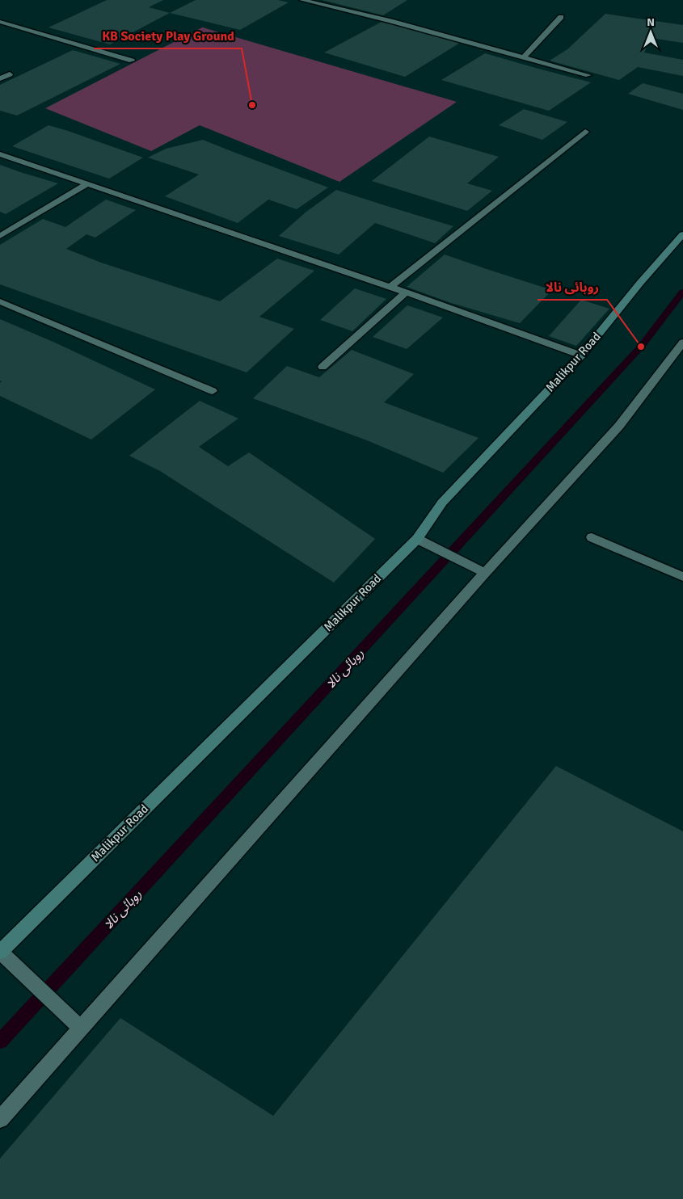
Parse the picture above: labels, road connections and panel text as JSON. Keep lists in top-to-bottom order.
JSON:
{
  "streets": {
    "street": ["Malikpur Road"]
  },
  "water": ["روہائی نالا"],
  "places": ["KB Society Play Ground", "روہائی نالا"],
  "north": "top"
}
